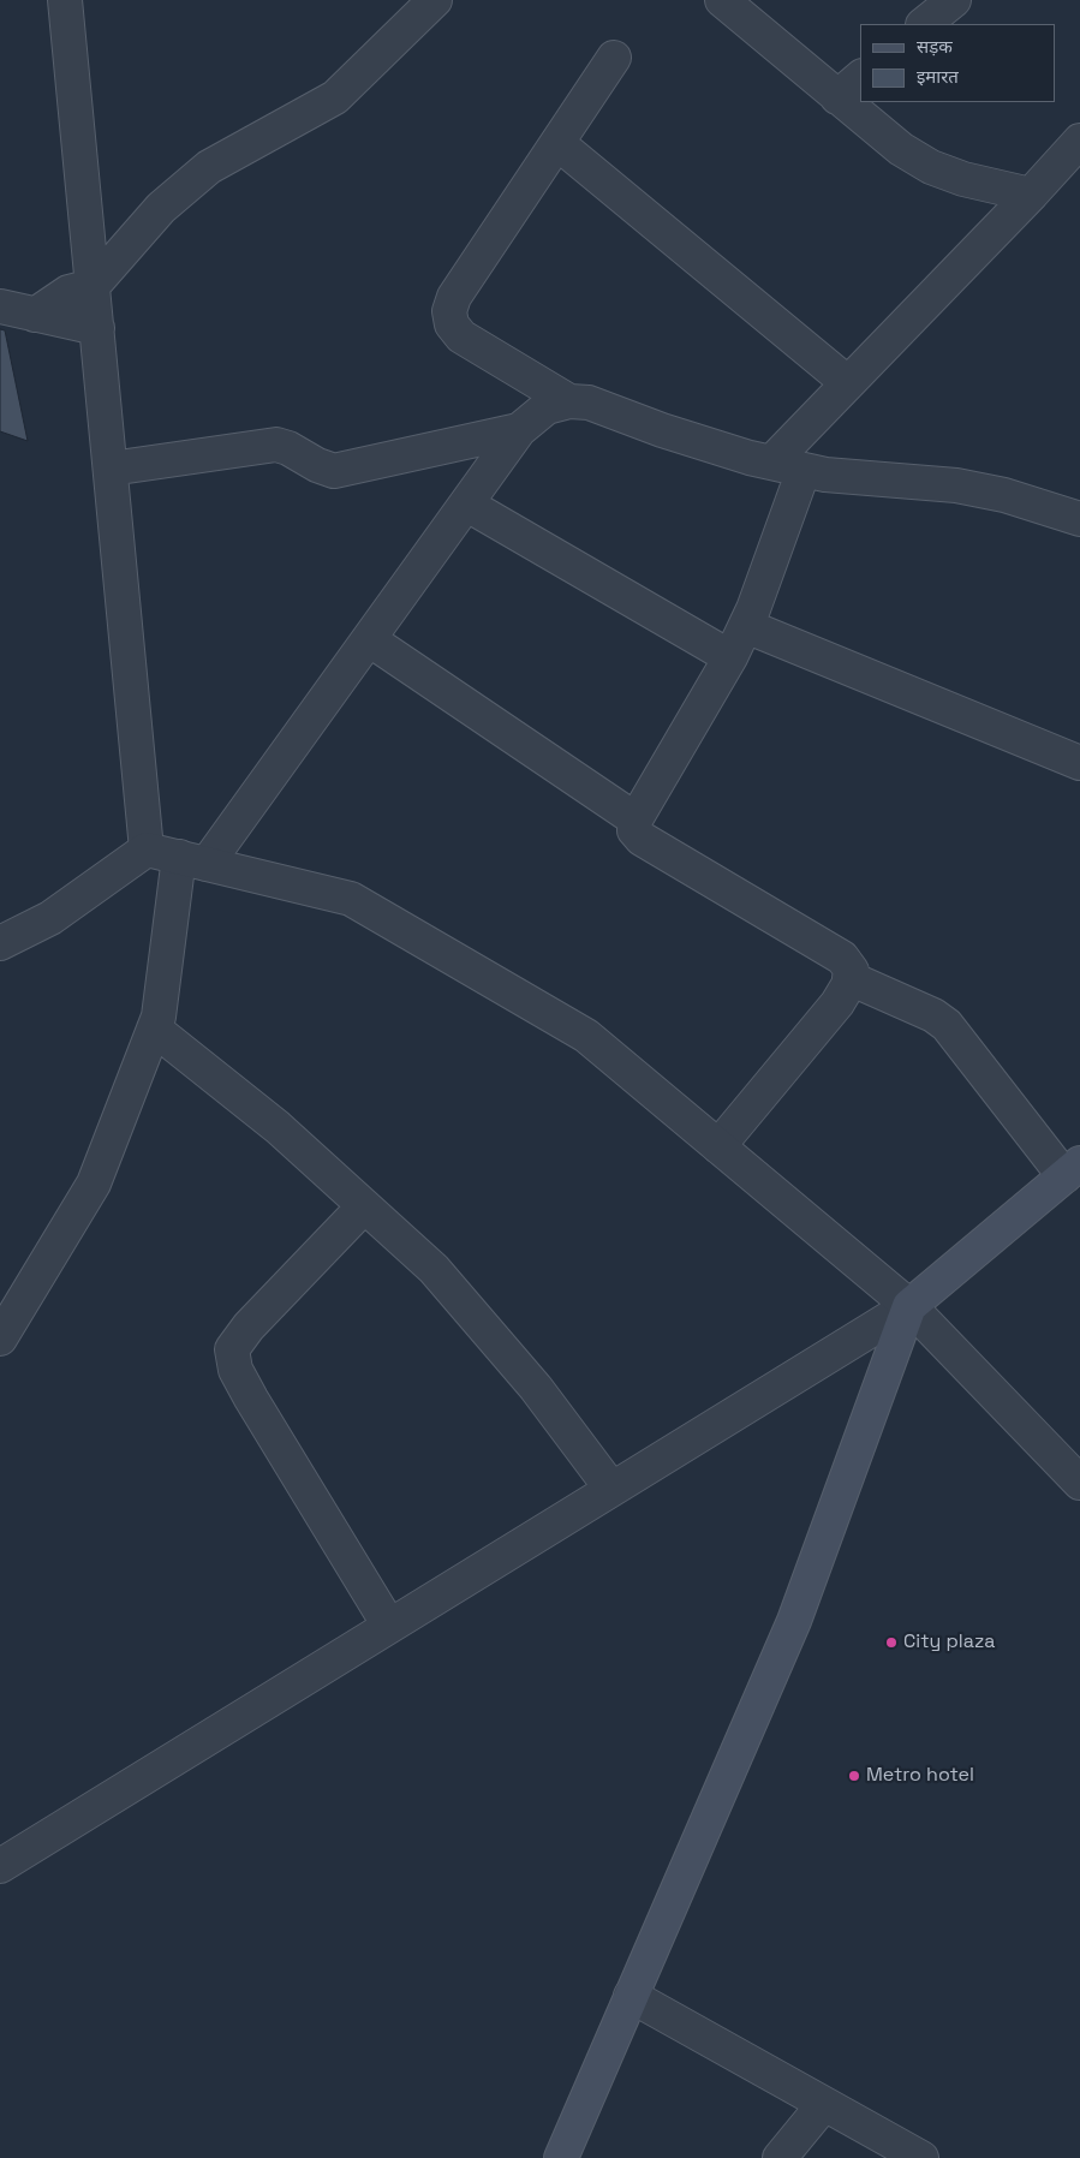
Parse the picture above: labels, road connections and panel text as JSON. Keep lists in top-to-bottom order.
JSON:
{
  "places": ["City plaza", "Metro hotel"],
  "legend": ["सड़क", "इमारत"]
}
